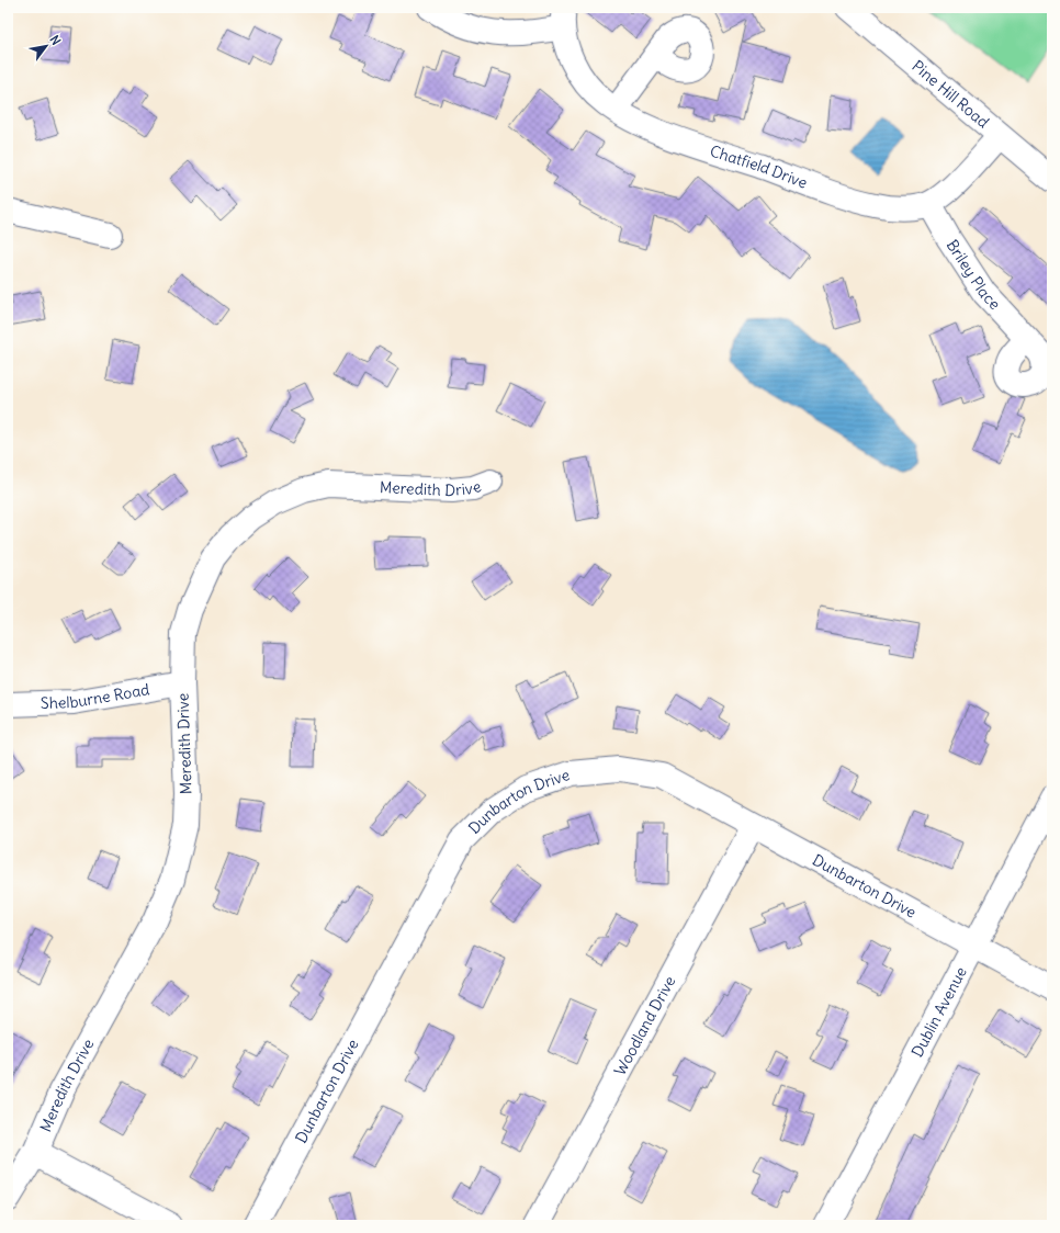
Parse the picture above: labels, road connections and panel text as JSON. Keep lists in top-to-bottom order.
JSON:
{
  "streets": {
    "street": [
      "Pine Hill Road",
      "Chatfield Drive",
      "Briley Place",
      "Meredith Drive",
      "Shelburne Road",
      "Dunbarton Drive",
      "Dublin Avenue",
      "Woodland Drive"
    ]
  },
  "crossings": [
    ["Pine Hill Road", "Chatfield Drive"],
    ["Chatfield Drive", "Briley Place"],
    ["Meredith Drive", "Shelburne Road"],
    ["Dunbarton Drive", "Dublin Avenue"],
    ["Dunbarton Drive", "Woodland Drive"]
  ],
  "north": "top right"
}
